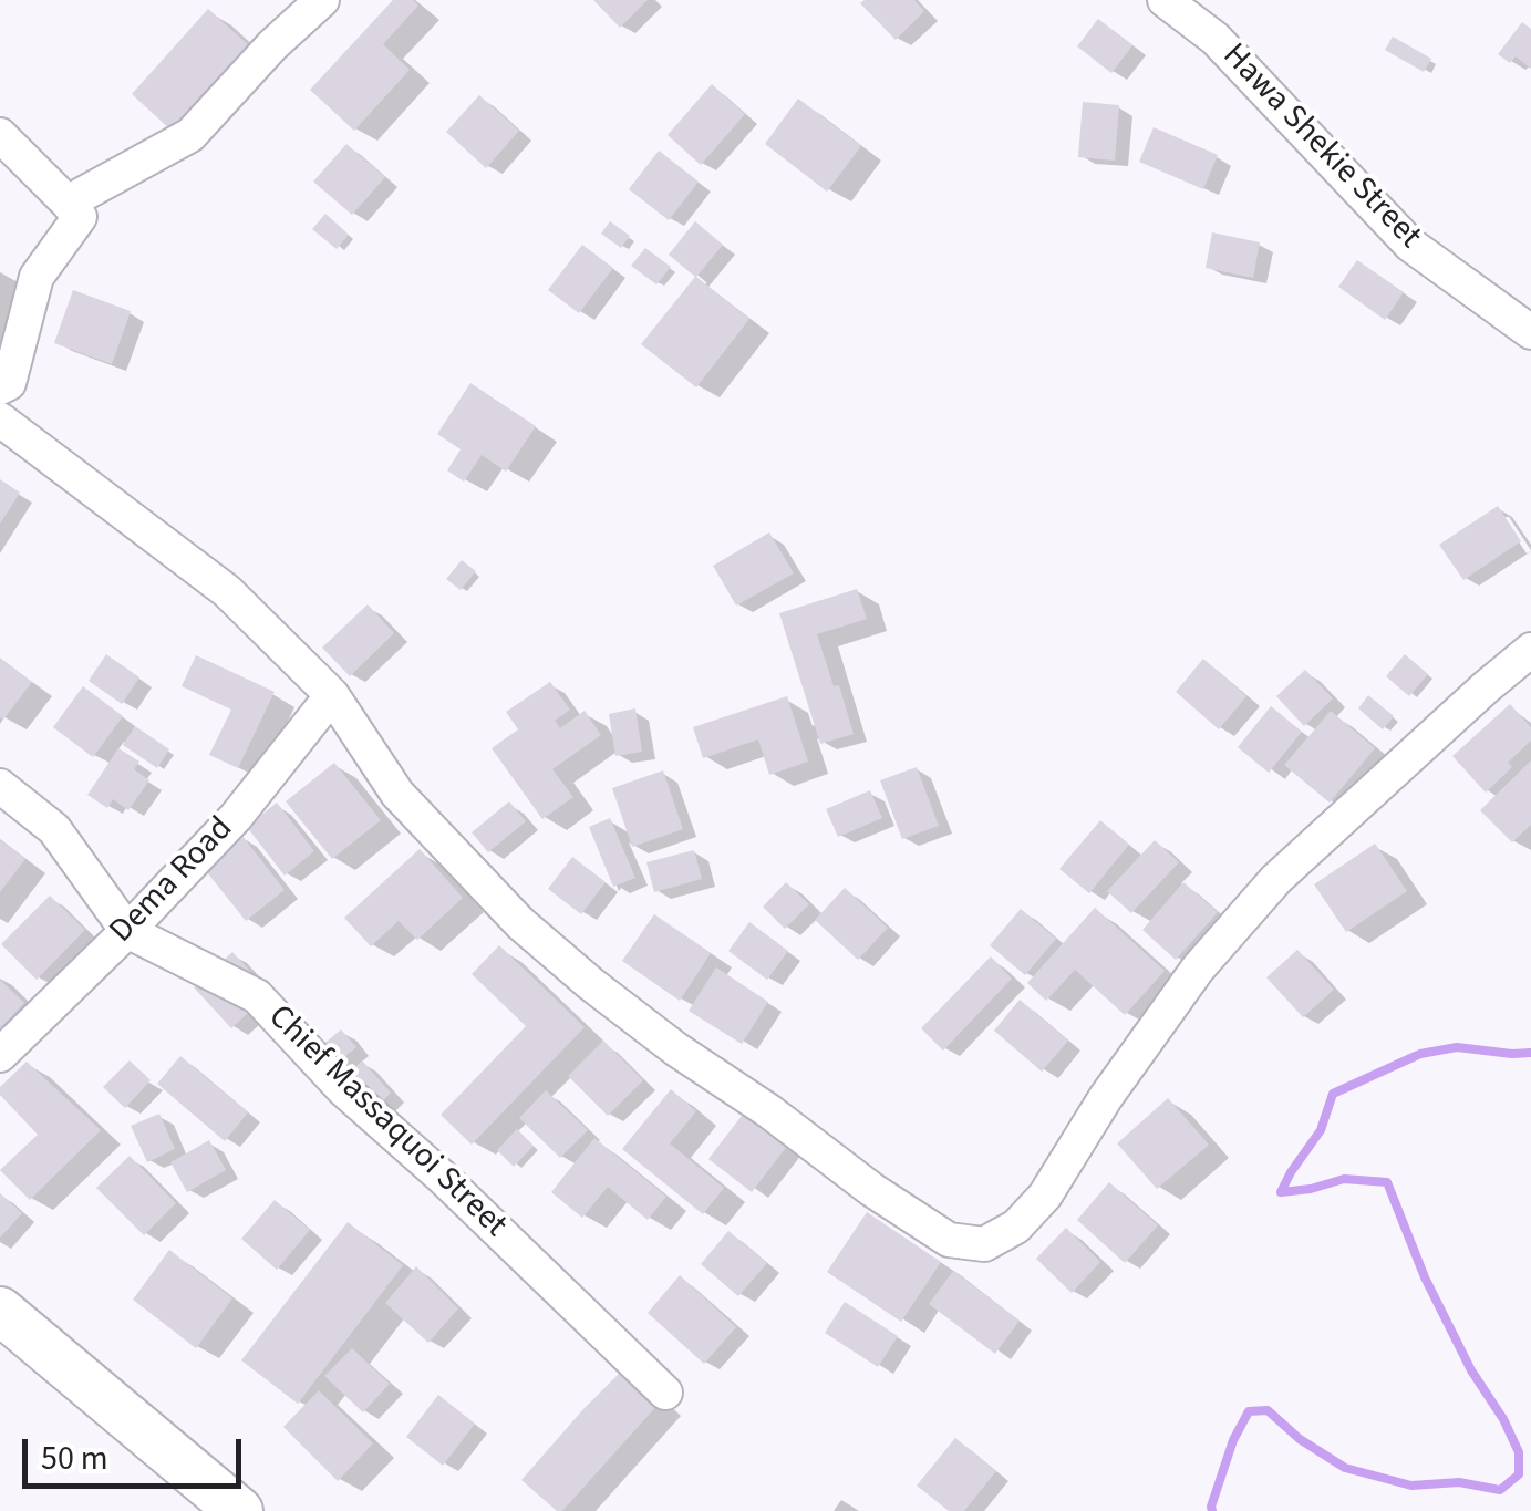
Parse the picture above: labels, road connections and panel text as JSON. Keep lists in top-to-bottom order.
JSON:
{
  "streets": {
    "street": ["Hawa Shekie Street", "Dema Road", "Chief Massaquoi Street"]
  },
  "crossings": [
    ["Dema Road", "Chief Massaquoi Street"]
  ],
  "scale_bar": "50 m"
}
